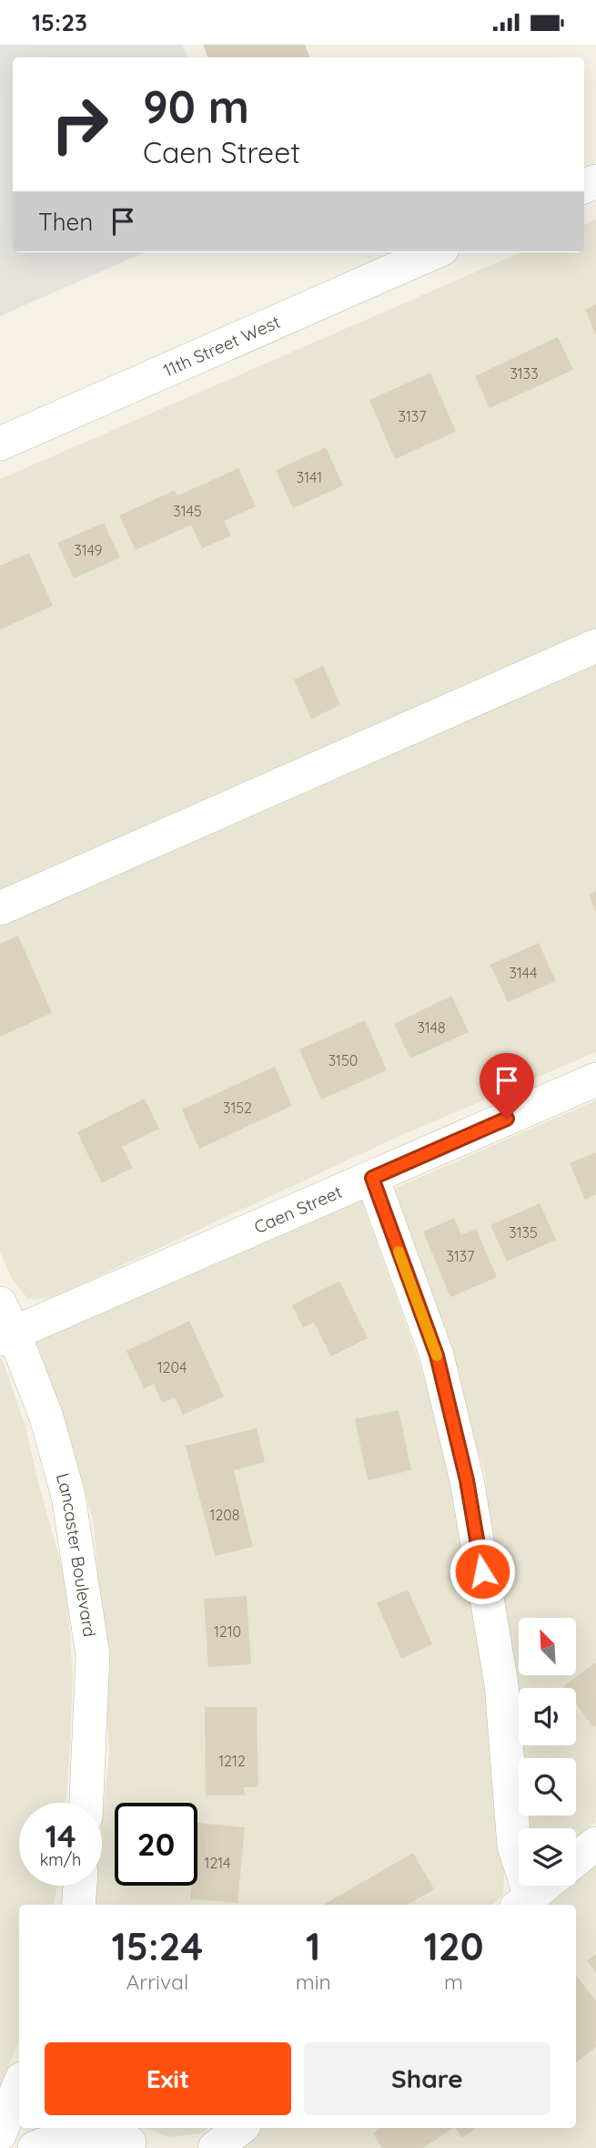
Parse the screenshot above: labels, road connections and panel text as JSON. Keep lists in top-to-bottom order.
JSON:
{
  "streets": {
    "street": ["11th Street West", "Caen Street", "Lancaster Boulevard"]
  },
  "crossings": [
    ["Caen Street", "Lancaster Boulevard"]
  ],
  "house_numbers": [
    "3133",
    "3137",
    "3141",
    "3145",
    "3149",
    "3144",
    "3148",
    "3150",
    "3152",
    "3135",
    "3137",
    "1204",
    "1208",
    "1210",
    "1212",
    "1214"
  ],
  "north": "top left",
  "page": {
    "status": "15:23",
    "turn": ["90 m", "Caen Street"],
    "then": "Then",
    "speed": "14 km/h",
    "limit": "20",
    "eta": [
      "15:24",
      "Arrival",
      "1",
      "min",
      "120",
      "m"
    ],
    "buttons": ["Exit", "Share"]
  }
}
